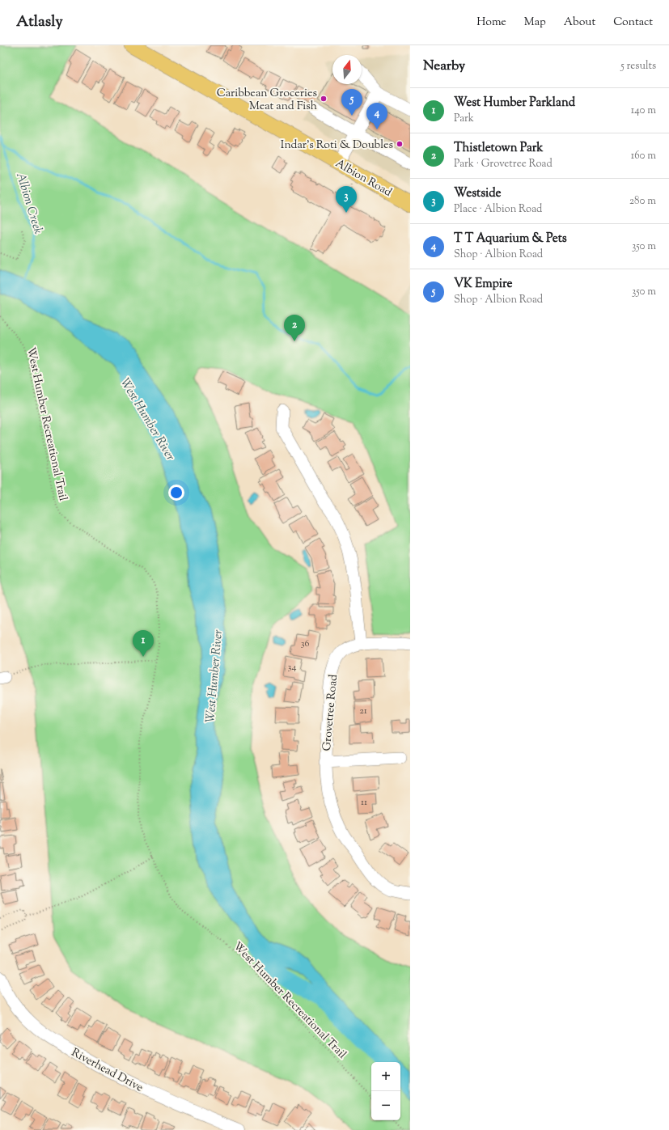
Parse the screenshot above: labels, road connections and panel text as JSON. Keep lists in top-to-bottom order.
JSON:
{
  "streets": {
    "main road": ["Albion Road"],
    "street": ["Grovetree Road", "Riverhead Drive"],
    "path": ["West Humber Recreational Trail"]
  },
  "water": ["Albion Creek", "West Humber River"],
  "places": ["Caribbean Groceries Meat and Fish", "Indar's Roti & Doubles"],
  "house_numbers": [
    "36",
    "34",
    "21",
    "11"
  ],
  "north": "top",
  "page": {
    "header": "Atlasly",
    "nav": [
      "Home",
      "Map",
      "About",
      "Contact"
    ],
    "heading": ["Nearby", "5 results"],
    "list": [
      {
        "mark": "1",
        "name": "West Humber Parkland",
        "note": "Park",
        "value": "140 m"
      },
      {
        "mark": "2",
        "name": "Thistletown Park",
        "note": "Park · Grovetree Road",
        "value": "160 m"
      },
      {
        "mark": "3",
        "name": "Westside",
        "note": "Place · Albion Road",
        "value": "280 m"
      },
      {
        "mark": "4",
        "name": "T T Aquarium & Pets",
        "note": "Shop · Albion Road",
        "value": "350 m"
      },
      {
        "mark": "5",
        "name": "VK Empire",
        "note": "Shop · Albion Road",
        "value": "350 m"
      }
    ],
    "pins": [
      "5",
      "4",
      "3",
      "2",
      "1"
    ],
    "map_buttons": ["+", "−"]
  }
}
